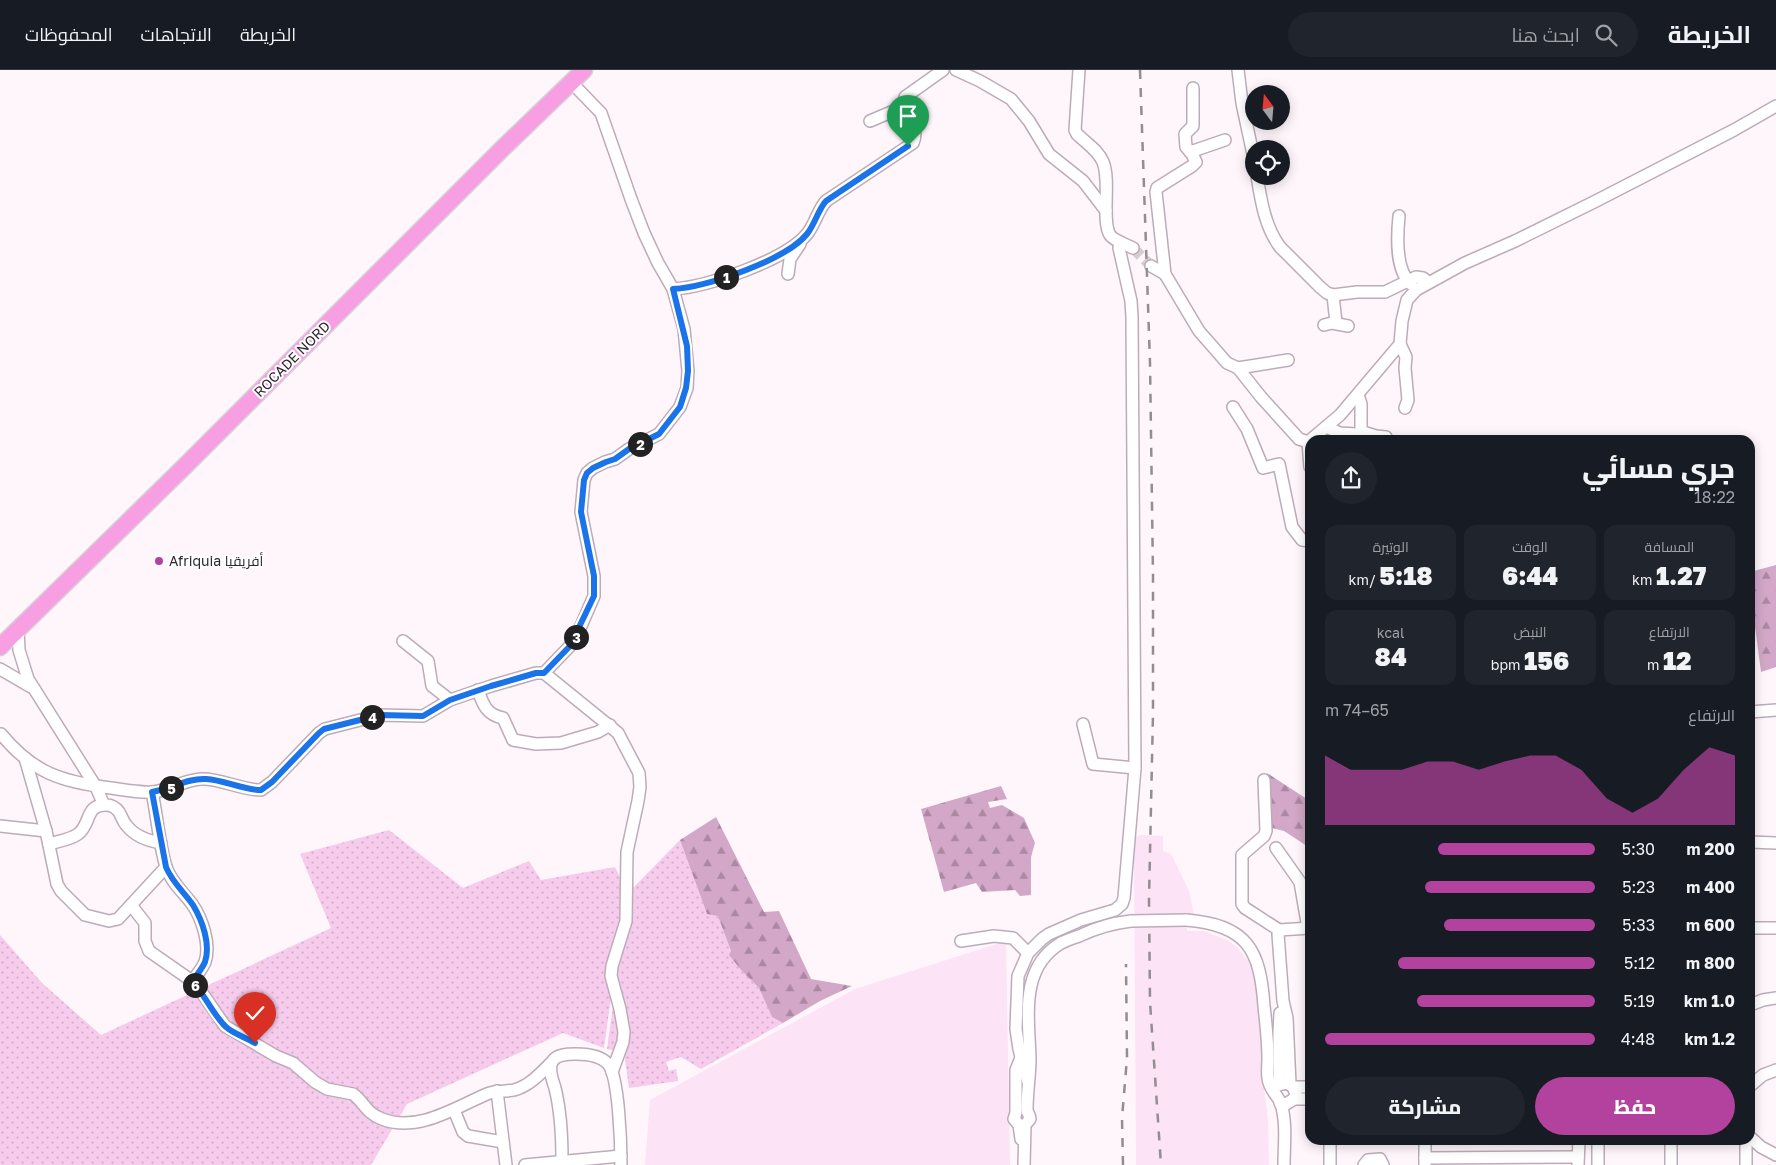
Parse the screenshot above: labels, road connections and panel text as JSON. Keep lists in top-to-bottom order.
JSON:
{
  "streets": {
    "highway": ["ROCADE NORD"]
  },
  "places": ["Afriquia أفريقيا"],
  "north": "top",
  "page": {
    "header": "الخريطة",
    "search": "ابحث هنا",
    "nav": ["الخريطة", "الاتجاهات", "المحفوظات"],
    "pins": [
      "1",
      "2",
      "3",
      "4",
      "5",
      "6"
    ],
    "heading": ["جري مسائي", "18:22"],
    "stats": [
      ["المسافة", "1.27 km"],
      ["الوقت", "6:44"],
      ["الوتيرة", "5:18 /km"],
      ["الارتفاع", "12 m"],
      ["النبض", "156 bpm"],
      ["kcal", "84"]
    ],
    "chart": ["الارتفاع", "65–74 m"],
    "list": [
      {
        "name": "200 m",
        "note": "5:30"
      },
      {
        "name": "400 m",
        "note": "5:23"
      },
      {
        "name": "600 m",
        "note": "5:33"
      },
      {
        "name": "800 m",
        "note": "5:12"
      },
      {
        "name": "1.0 km",
        "note": "5:19"
      },
      {
        "name": "1.2 km",
        "note": "4:48"
      }
    ],
    "buttons": ["حفظ", "مشاركة"]
  }
}
